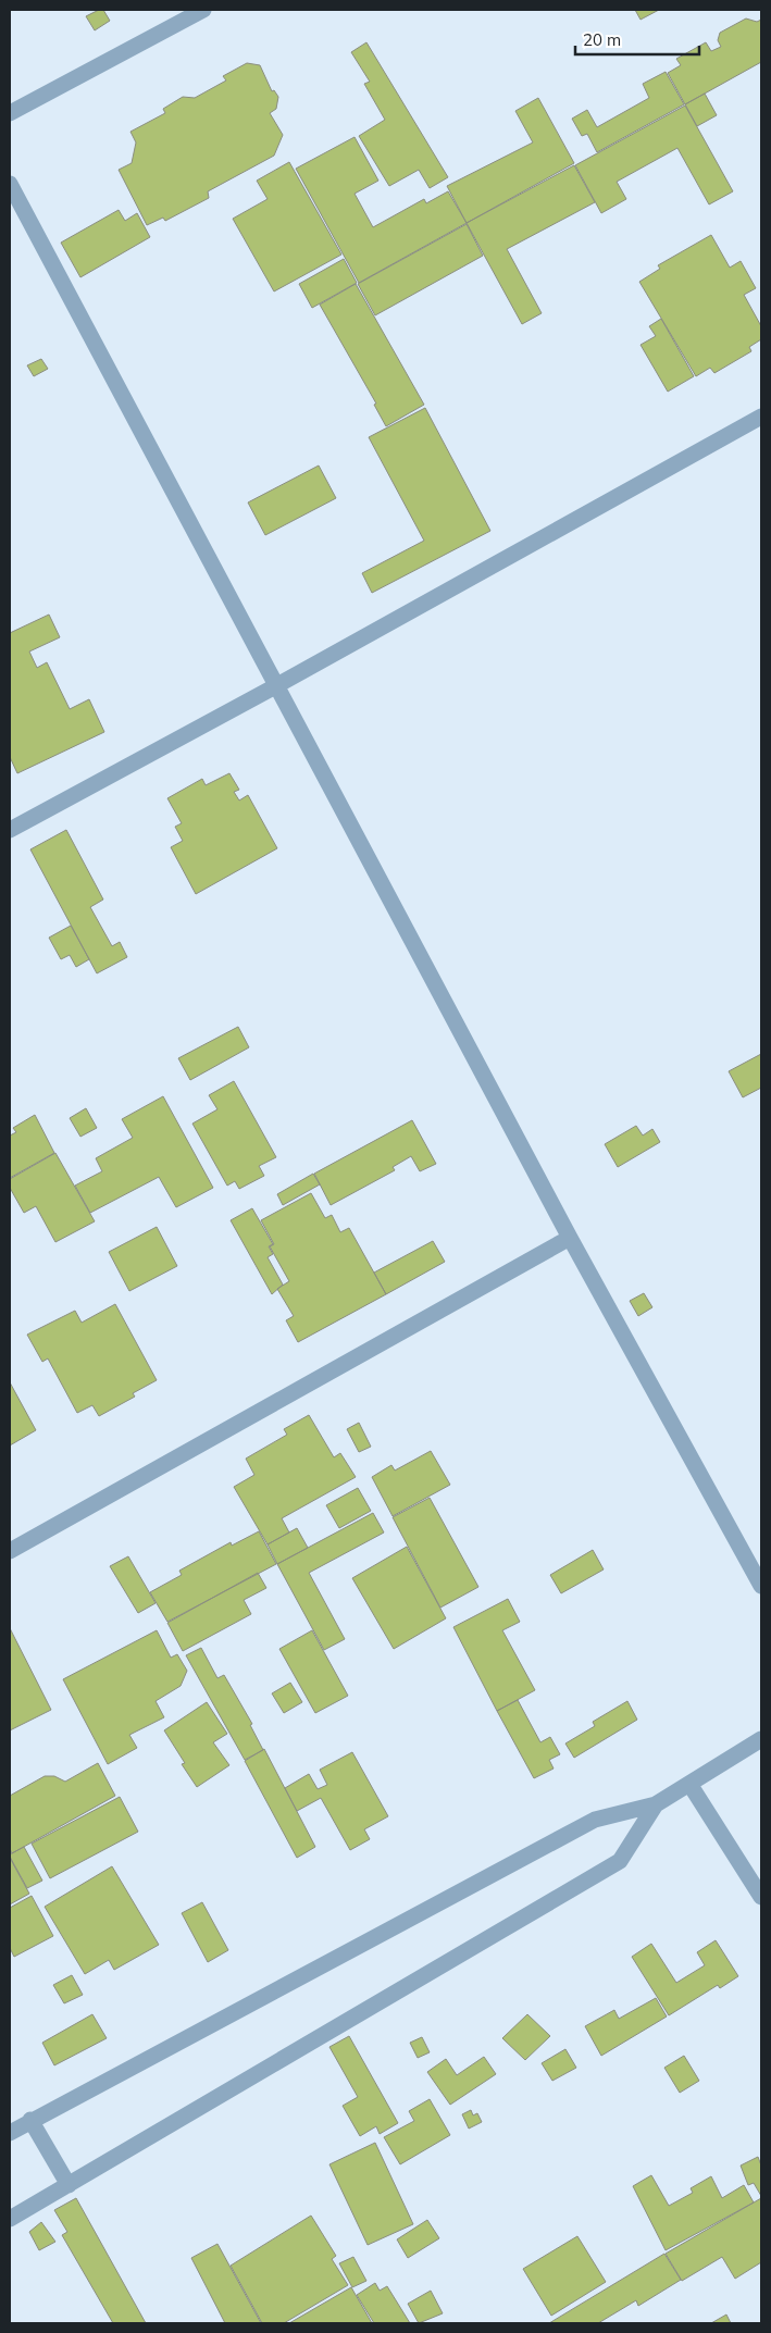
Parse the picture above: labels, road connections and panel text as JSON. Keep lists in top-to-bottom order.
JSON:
{
  "scale_bar": "20 m"
}
